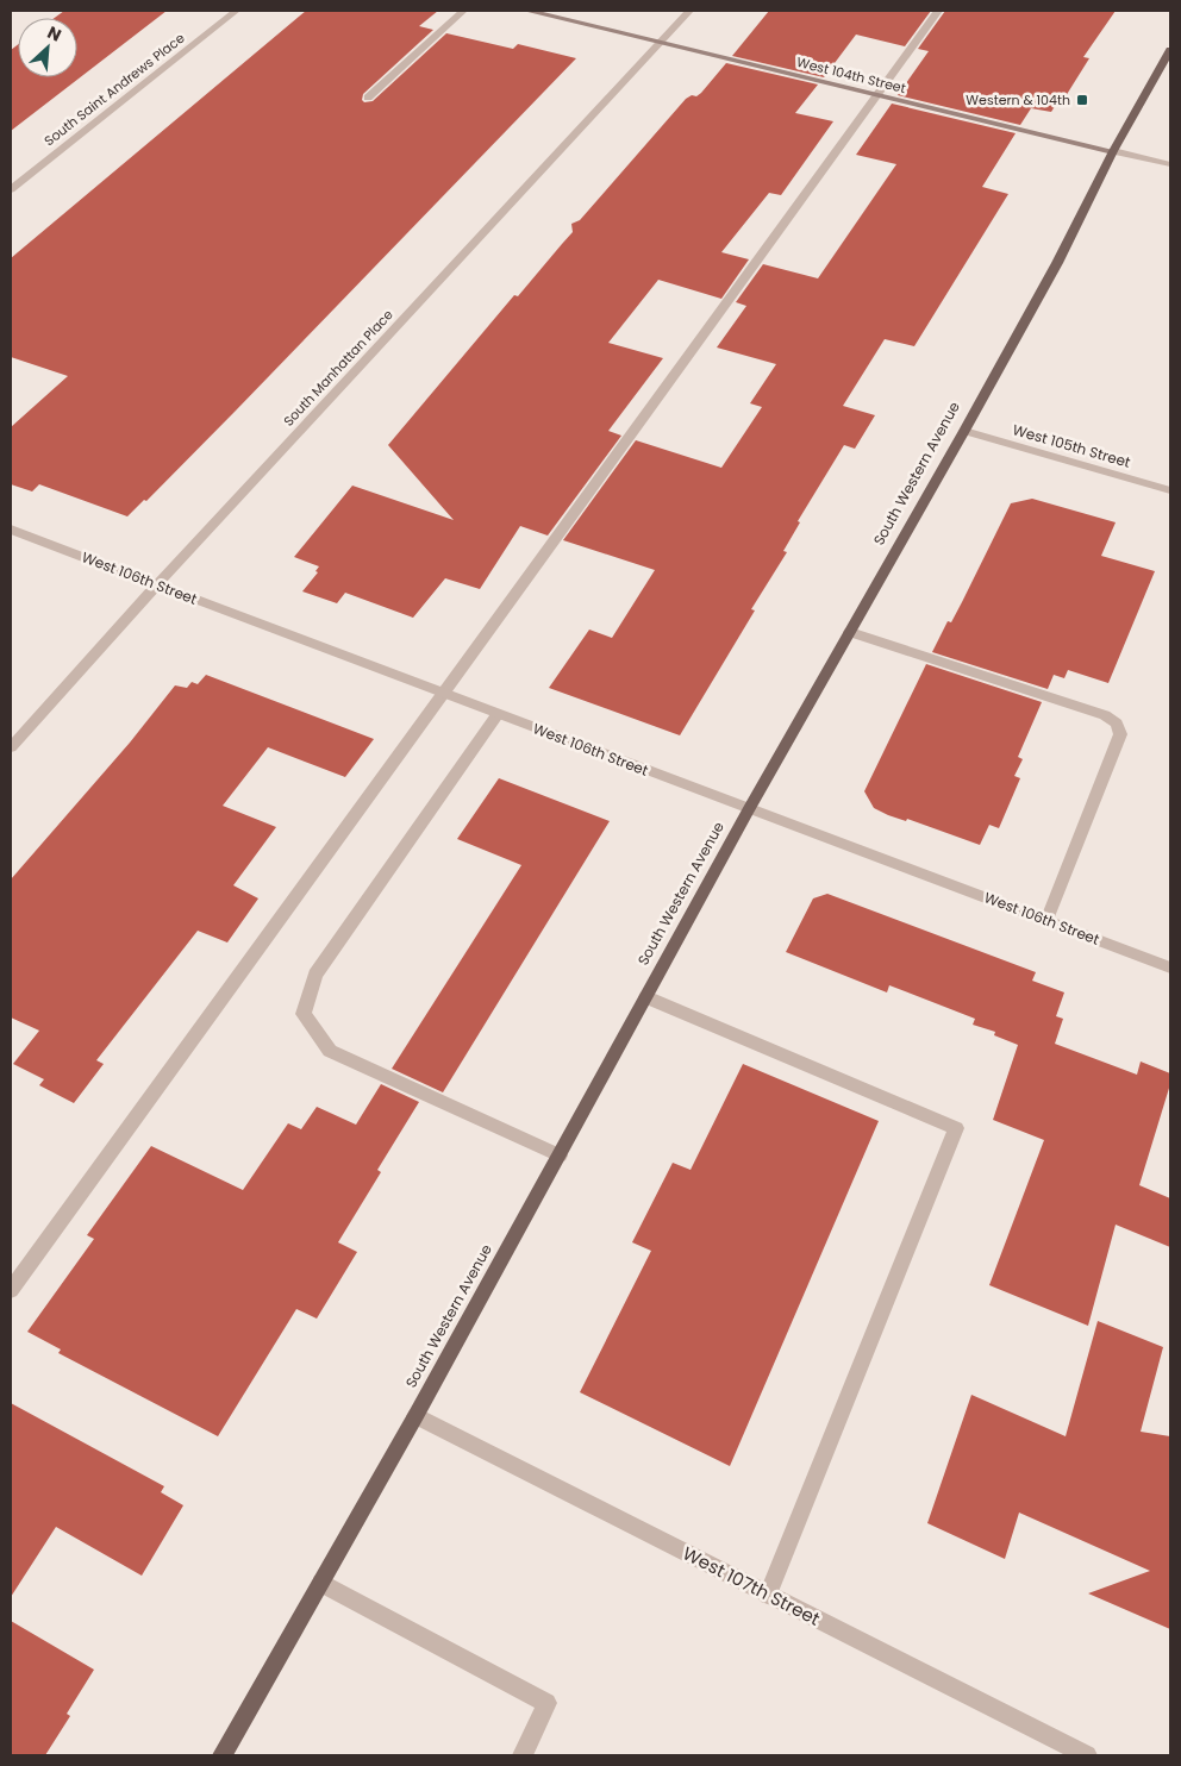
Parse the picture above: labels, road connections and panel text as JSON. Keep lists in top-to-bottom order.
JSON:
{
  "streets": {
    "main road": ["South Western Avenue"],
    "street": [
      "West 104th Street",
      "South Saint Andrews Place",
      "South Manhattan Place",
      "West 105th Street",
      "West 106th Street",
      "West 107th Street"
    ]
  },
  "crossings": [
    ["West 104th Street", "South Manhattan Place"],
    ["West 104th Street", "South Western Avenue"],
    ["South Manhattan Place", "West 106th Street"],
    ["West 105th Street", "South Western Avenue"],
    ["South Western Avenue", "West 106th Street"],
    ["South Western Avenue", "West 107th Street"]
  ],
  "places": {
    "transit": ["Western & 104th"]
  },
  "north": "top right"
}
